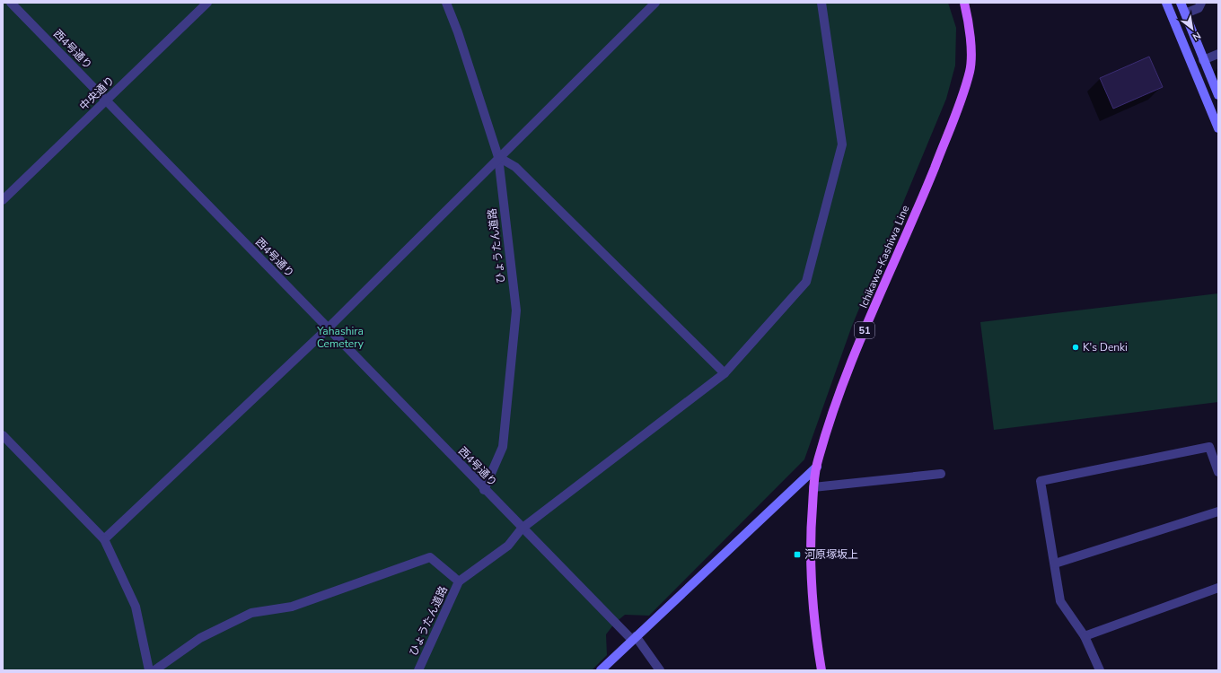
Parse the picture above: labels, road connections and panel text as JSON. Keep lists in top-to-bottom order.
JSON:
{
  "streets": {
    "main road": ["Ichikawa-Kashiwa Line", "51"],
    "street": ["西4号通り", "中央通り", "ひょうたん道路"]
  },
  "crossings": [
    ["西4号通り", "中央通り"],
    ["西4号通り", "ひょうたん道路"]
  ],
  "parks": ["Yahashira Cemetery"],
  "places": {
    "other": ["K's Denki"],
    "transit": ["河原塚坂上"]
  },
  "north": "bottom right"
}
